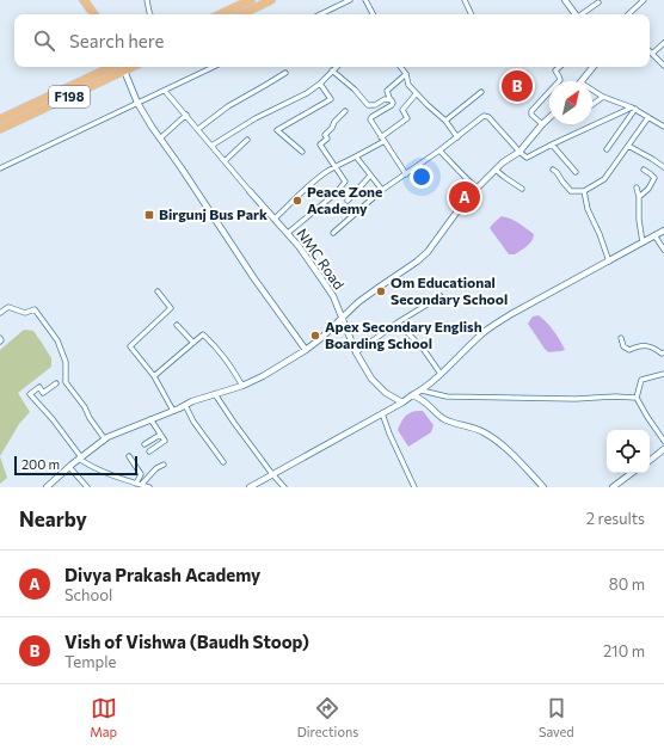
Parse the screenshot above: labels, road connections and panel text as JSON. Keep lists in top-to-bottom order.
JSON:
{
  "streets": {
    "main road": ["F198"],
    "street": ["NMC Road"]
  },
  "places": {
    "other": ["Peace Zone Academy", "Om Educational Secondary School", "Apex Secondary English Boarding School"],
    "transit": ["Birgunj Bus Park"]
  },
  "scale_bar": "200 m",
  "north": "top right",
  "page": {
    "search": "Search here",
    "pins": ["B", "A"],
    "scale": "200 m",
    "heading": ["Nearby", "2 results"],
    "list": [
      {
        "mark": "A",
        "name": "Divya Prakash Academy",
        "note": "School",
        "value": "80 m"
      },
      {
        "mark": "B",
        "name": "Vish of Vishwa (Baudh Stoop)",
        "note": "Temple",
        "value": "210 m"
      }
    ],
    "nav": ["Map", "Directions", "Saved"]
  }
}
